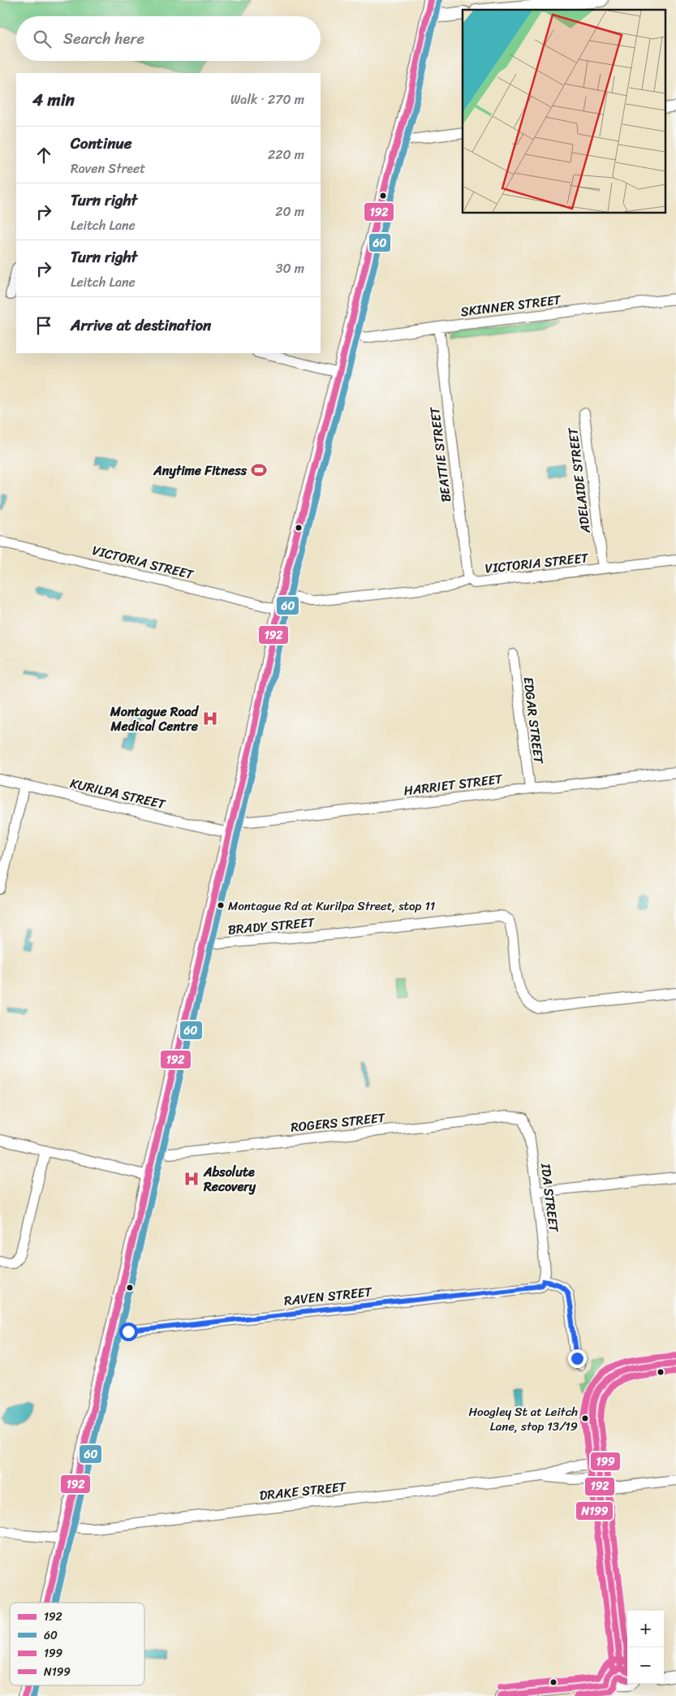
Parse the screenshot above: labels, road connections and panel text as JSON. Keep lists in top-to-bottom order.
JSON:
{
  "streets": {
    "street": [
      "SKINNER STREET",
      "BEATTIE STREET",
      "ADELAIDE STREET",
      "VICTORIA STREET",
      "EDGAR STREET",
      "HARRIET STREET",
      "KURILPA STREET",
      "BRADY STREET",
      "ROGERS STREET",
      "IDA STREET",
      "RAVEN STREET",
      "DRAKE STREET"
    ]
  },
  "crossings": [
    ["SKINNER STREET", "BEATTIE STREET"],
    ["BEATTIE STREET", "VICTORIA STREET"],
    ["ADELAIDE STREET", "VICTORIA STREET"],
    ["EDGAR STREET", "HARRIET STREET"],
    ["ROGERS STREET", "IDA STREET"],
    ["IDA STREET", "RAVEN STREET"]
  ],
  "places": {
    "sports": ["Anytime Fitness"],
    "hospital": ["Montague Road Medical Centre", "Absolute Recovery"],
    "other": ["Montague Rd at Kurilpa Street, stop 11", "Hoogley St at Leitch Lane, stop 13/19"]
  },
  "lines": [
    "transit line 192",
    "transit line 60",
    "transit line N199",
    "transit line 199"
  ],
  "legend": [
    "192",
    "60",
    "199",
    "N199"
  ],
  "page": {
    "search": "Search here",
    "heading": ["4 min", "Walk · 270 m"],
    "list": [
      ["Continue", "Raven Street", "220 m"],
      ["Turn right", "Leitch Lane", "20 m"],
      ["Turn right", "Leitch Lane", "30 m"],
      "Arrive at destination"
    ],
    "map_buttons": ["+", "−"]
  }
}
